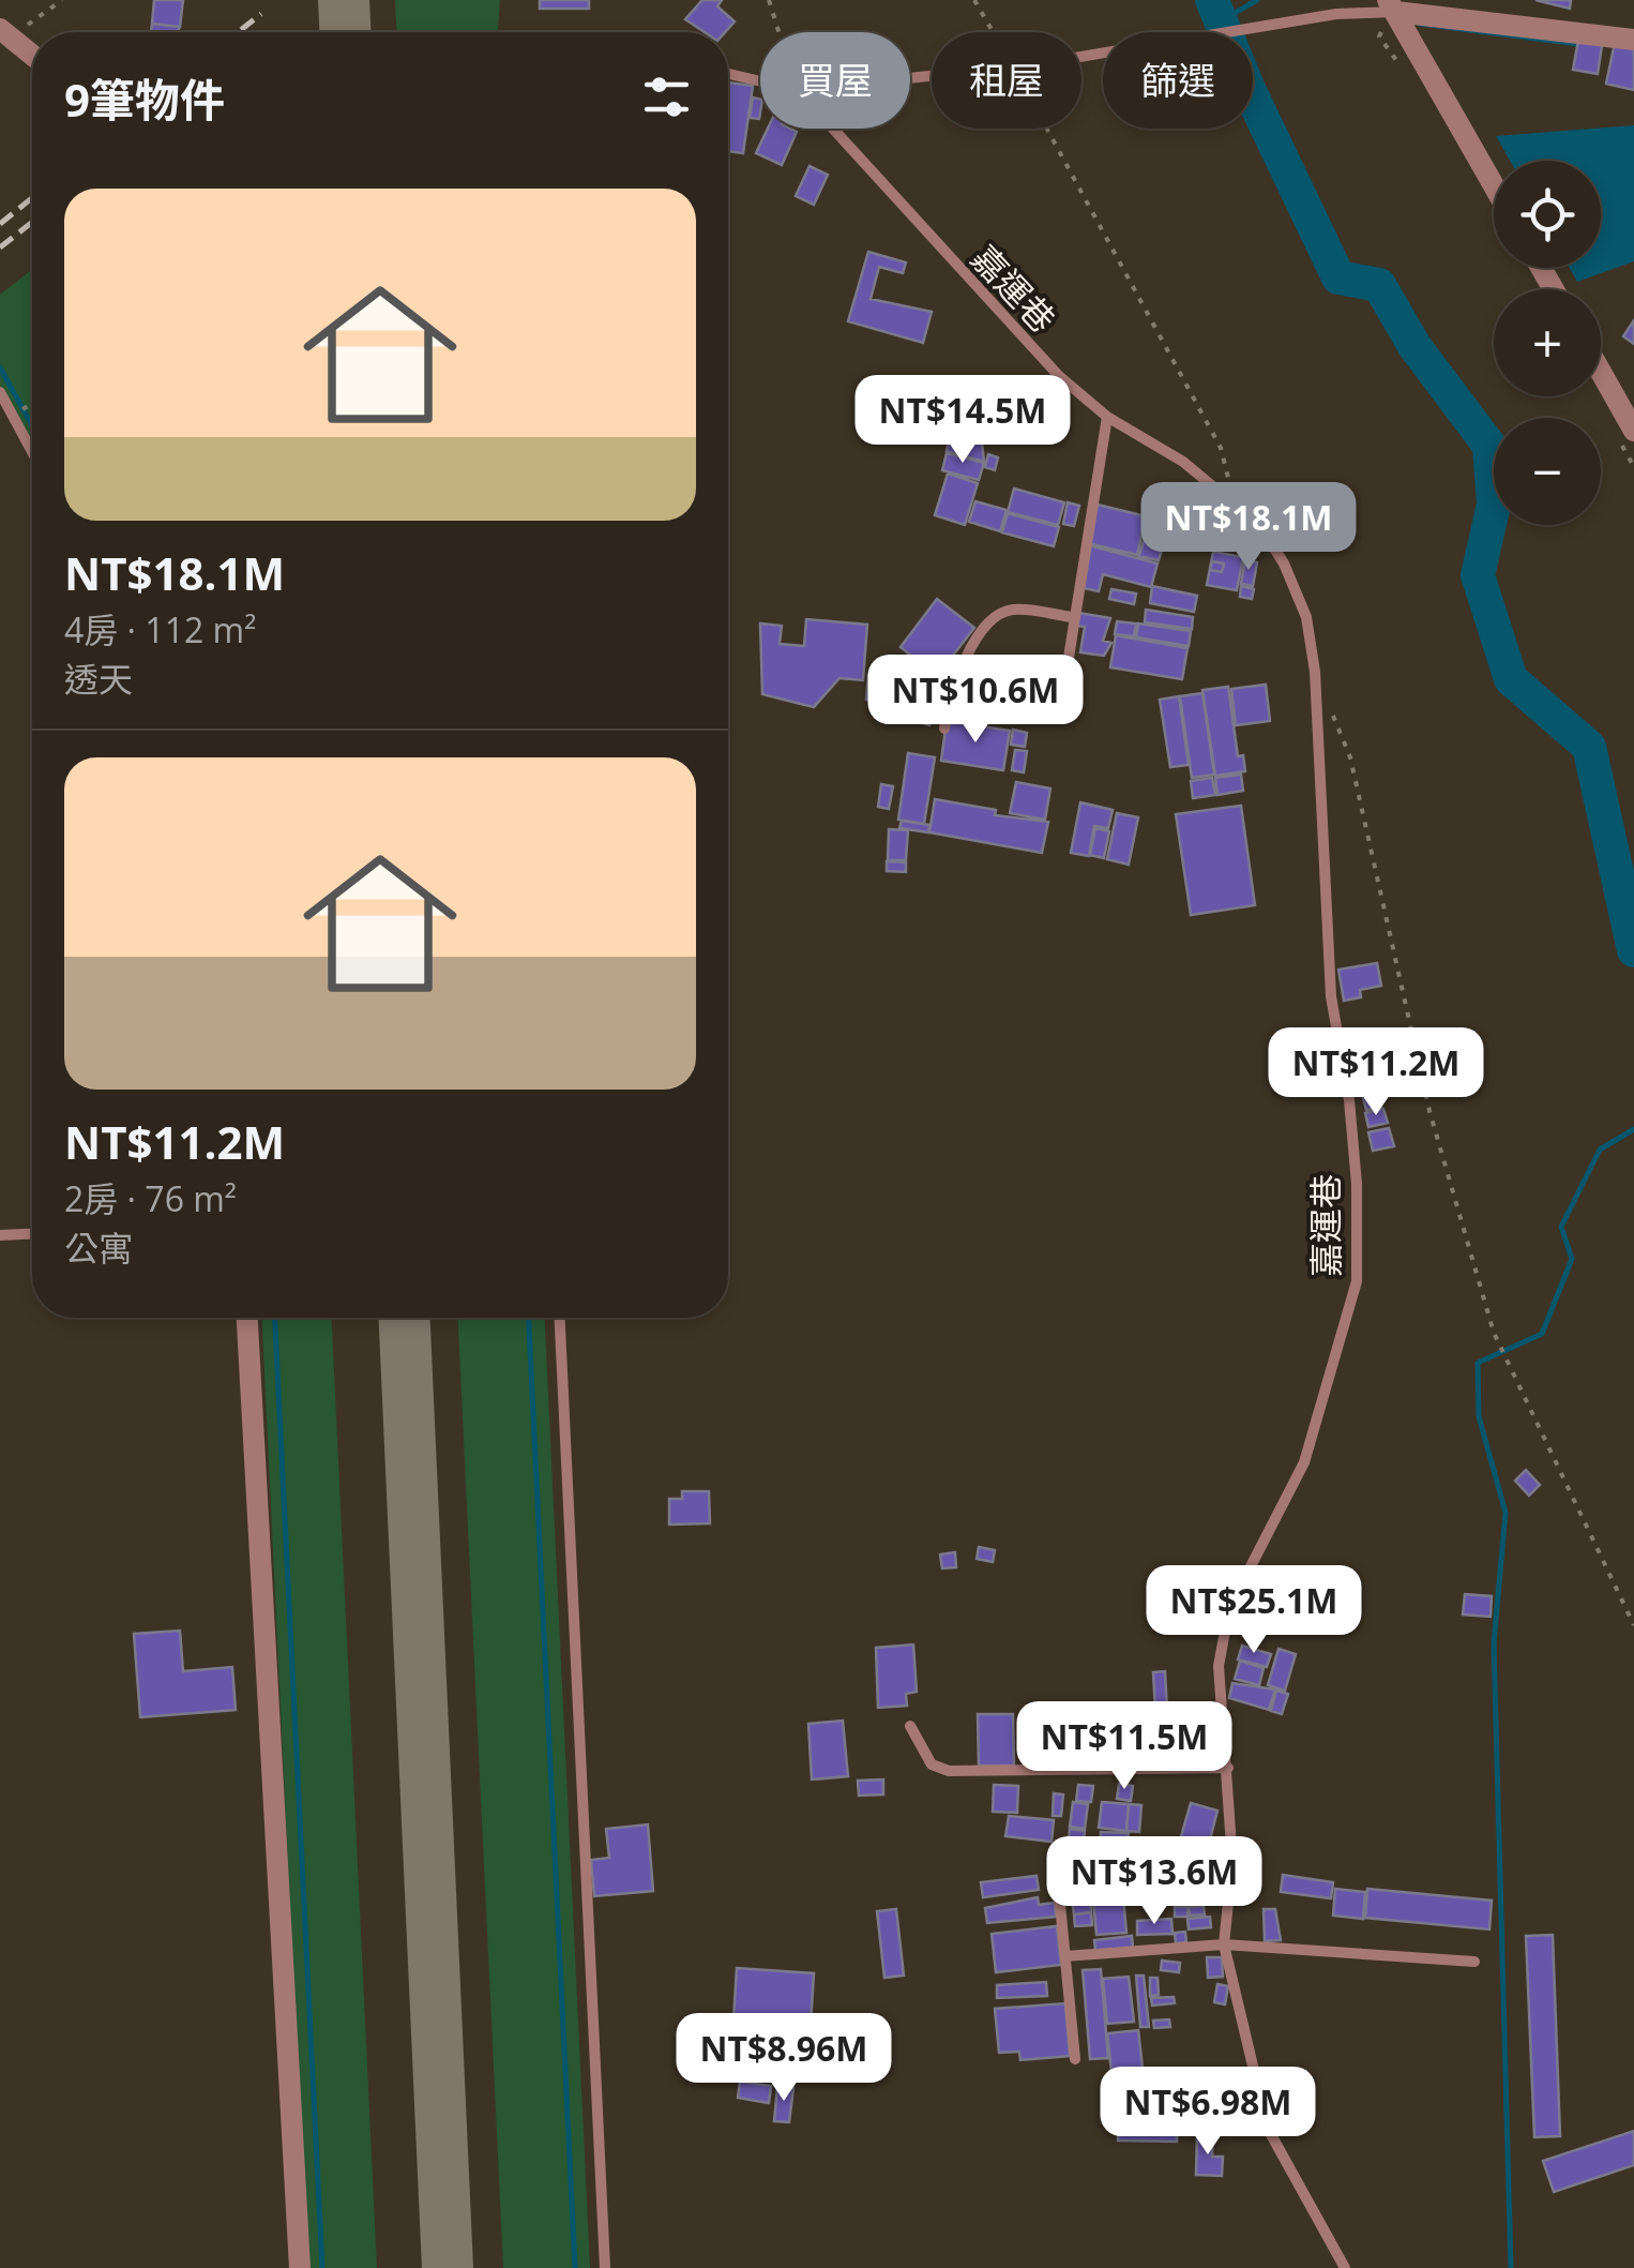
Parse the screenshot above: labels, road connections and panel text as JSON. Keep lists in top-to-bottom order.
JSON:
{
  "streets": {
    "lane": ["嘉運巷"]
  },
  "page": {
    "chip": ["買屋", "租屋", "篩選"],
    "heading": "9筆物件",
    "map_buttons": ["+", "−"],
    "list": [
      {
        "name": "NT$18.1M",
        "note": "4房 · 112 m² · 透天"
      },
      {
        "name": "NT$11.2M",
        "note": "2房 · 76 m² · 公寓"
      }
    ],
    "price": [
      "NT$14.5M",
      "NT$18.1M",
      "NT$10.6M",
      "NT$11.2M",
      "NT$25.1M",
      "NT$11.5M",
      "NT$13.6M",
      "NT$8.96M",
      "NT$6.98M"
    ]
  }
}
